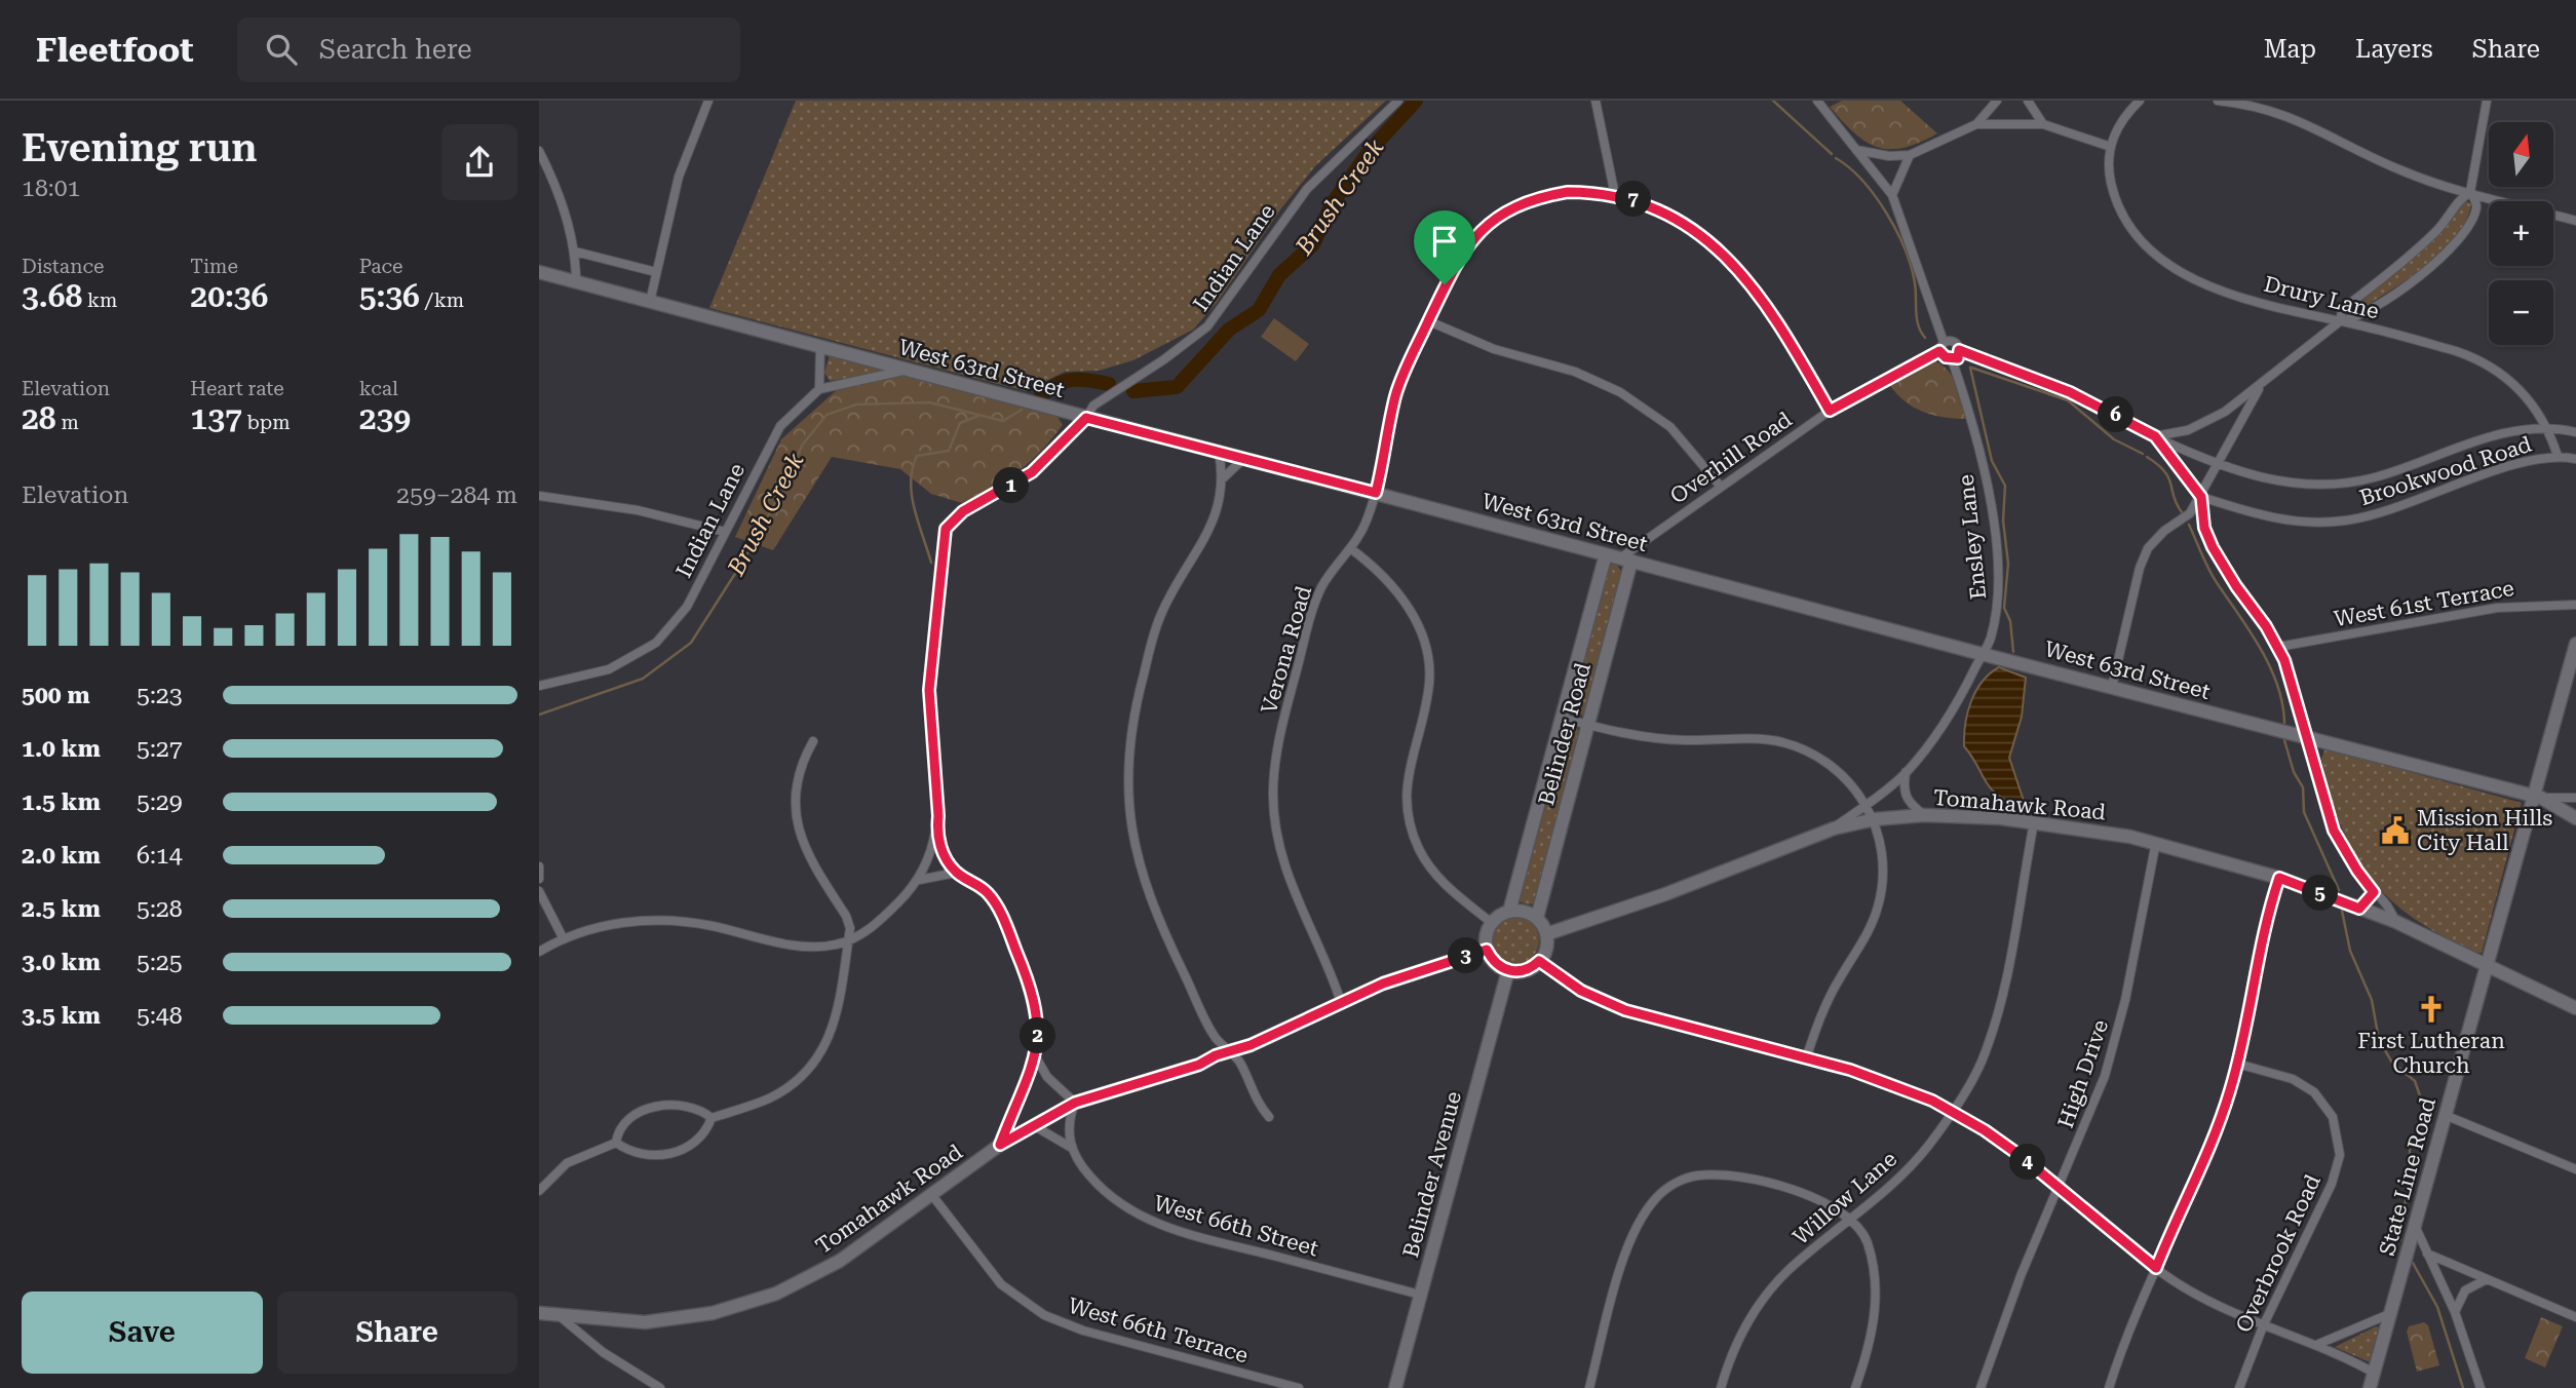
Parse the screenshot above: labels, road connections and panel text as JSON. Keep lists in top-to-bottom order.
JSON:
{
  "streets": {
    "street": [
      "Indian Lane",
      "Drury Lane",
      "West 63rd Street",
      "Overhill Road",
      "Brookwood Road",
      "Ensley Lane",
      "West 61st Terrace",
      "Verona Road",
      "Belinder Road",
      "Tomahawk Road",
      "High Drive",
      "Belinder Avenue",
      "State Line Road",
      "Willow Lane",
      "West 66th Street",
      "Overbrook Road",
      "West 66th Terrace"
    ]
  },
  "crossings": [
    ["Indian Lane", "West 63rd Street"],
    ["Drury Lane", "Brookwood Road"],
    ["West 63rd Street", "Overhill Road"],
    ["West 63rd Street", "Ensley Lane"],
    ["West 63rd Street", "Verona Road"],
    ["West 63rd Street", "Belinder Road"],
    ["West 63rd Street", "State Line Road"],
    ["Overhill Road", "Verona Road"],
    ["Overhill Road", "Belinder Road"],
    ["Ensley Lane", "Tomahawk Road"],
    ["Verona Road", "Tomahawk Road"],
    ["Belinder Road", "Tomahawk Road"],
    ["Belinder Road", "Belinder Avenue"],
    ["Tomahawk Road", "High Drive"],
    ["Tomahawk Road", "Belinder Avenue"],
    ["Tomahawk Road", "State Line Road"],
    ["Tomahawk Road", "Willow Lane"],
    ["Tomahawk Road", "West 66th Street"],
    ["Tomahawk Road", "West 66th Terrace"],
    ["Belinder Avenue", "West 66th Street"]
  ],
  "water": ["Brush Creek"],
  "places": {
    "public building": ["Mission Hills City Hall"],
    "church": ["First Lutheran Church"]
  },
  "north": "top",
  "page": {
    "header": "Fleetfoot",
    "search": "Search here",
    "nav": ["Map", "Layers", "Share"],
    "heading": ["Evening run", "18:01"],
    "map_buttons": ["+", "−"],
    "pins": [
      "7",
      "6",
      "1",
      "5",
      "3",
      "2",
      "4"
    ],
    "stats": [
      ["Distance", "3.68 km"],
      ["Time", "20:36"],
      ["Pace", "5:36 /km"],
      ["Elevation", "28 m"],
      ["Heart rate", "137 bpm"],
      ["kcal", "239"]
    ],
    "chart": ["Elevation", "259–284 m"],
    "list": [
      {
        "name": "500 m",
        "note": "5:23"
      },
      {
        "name": "1.0 km",
        "note": "5:27"
      },
      {
        "name": "1.5 km",
        "note": "5:29"
      },
      {
        "name": "2.0 km",
        "note": "6:14"
      },
      {
        "name": "2.5 km",
        "note": "5:28"
      },
      {
        "name": "3.0 km",
        "note": "5:25"
      },
      {
        "name": "3.5 km",
        "note": "5:48"
      }
    ],
    "buttons": ["Save", "Share"]
  }
}
